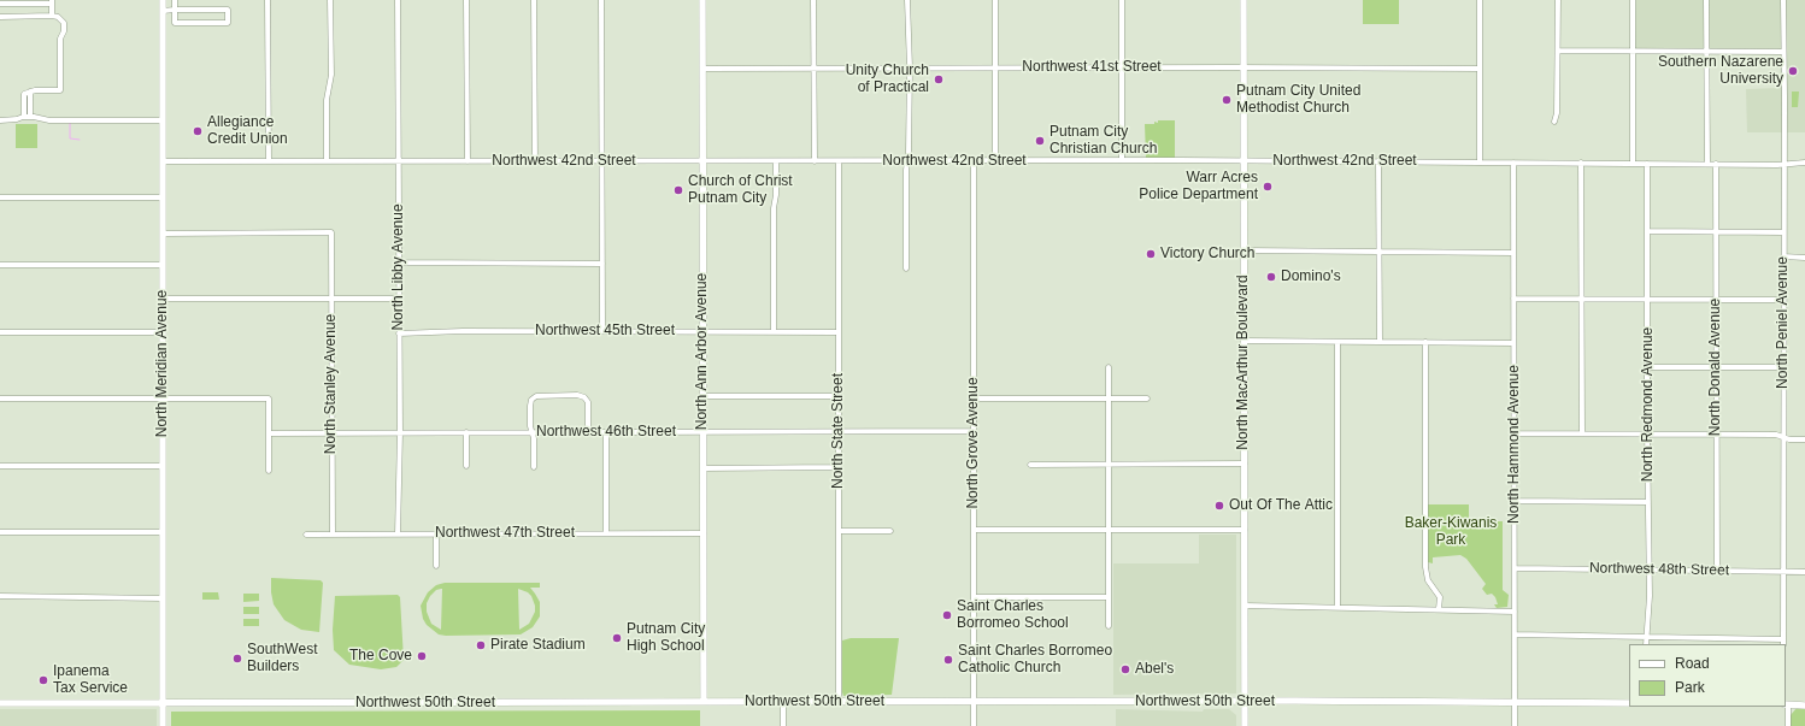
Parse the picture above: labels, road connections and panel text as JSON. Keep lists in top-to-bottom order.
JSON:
{
  "streets": {
    "main road": [
      "North Ann Arbor Avenue",
      "North MacArthur Boulevard",
      "North Meridian Avenue",
      "Northwest 50th Street"
    ],
    "street": [
      "Northwest 41st Street",
      "Northwest 42nd Street",
      "North Libby Avenue",
      "North Peniel Avenue",
      "Northwest 45th Street",
      "North Donald Avenue",
      "North Stanley Avenue",
      "North Redmond Avenue",
      "North State Street",
      "Northwest 46th Street",
      "North Grove Avenue",
      "North Hammond Avenue",
      "Northwest 47th Street",
      "Northwest 48th Street"
    ]
  },
  "crossings": [
    ["Northwest 41st Street", "North Ann Arbor Avenue"],
    ["Northwest 41st Street", "North MacArthur Boulevard"],
    ["Northwest 42nd Street", "North Libby Avenue"],
    ["Northwest 42nd Street", "North Peniel Avenue"],
    ["Northwest 42nd Street", "North Ann Arbor Avenue"],
    ["Northwest 42nd Street", "North MacArthur Boulevard"],
    ["Northwest 42nd Street", "North Meridian Avenue"],
    ["Northwest 42nd Street", "North Donald Avenue"],
    ["Northwest 42nd Street", "North Redmond Avenue"],
    ["Northwest 42nd Street", "North State Street"],
    ["Northwest 42nd Street", "North Grove Avenue"],
    ["Northwest 42nd Street", "North Hammond Avenue"],
    ["North Libby Avenue", "Northwest 45th Street"],
    ["North Libby Avenue", "Northwest 46th Street"],
    ["North Libby Avenue", "Northwest 47th Street"],
    ["North Peniel Avenue", "Northwest 48th Street"],
    ["Northwest 45th Street", "North Ann Arbor Avenue"],
    ["Northwest 45th Street", "North State Street"],
    ["North Ann Arbor Avenue", "Northwest 46th Street"],
    ["North Ann Arbor Avenue", "Northwest 47th Street"],
    ["North Ann Arbor Avenue", "Northwest 50th Street"],
    ["North MacArthur Boulevard", "Northwest 50th Street"],
    ["North Meridian Avenue", "North Stanley Avenue"],
    ["North Meridian Avenue", "Northwest 50th Street"],
    ["North Donald Avenue", "Northwest 48th Street"],
    ["North Stanley Avenue", "Northwest 46th Street"],
    ["North Stanley Avenue", "Northwest 47th Street"],
    ["North Redmond Avenue", "Northwest 48th Street"],
    ["North State Street", "Northwest 46th Street"],
    ["North State Street", "Northwest 50th Street"],
    ["Northwest 46th Street", "North Grove Avenue"],
    ["North Grove Avenue", "Northwest 50th Street"],
    ["North Hammond Avenue", "Northwest 48th Street"],
    ["North Hammond Avenue", "Northwest 50th Street"]
  ],
  "parks": ["Baker-Kiwanis Park"],
  "places": [
    "Southern Nazarene University",
    "Unity Church of Practical",
    "Putnam City United Methodist Church",
    "Allegiance Credit Union",
    "Putnam City Christian Church",
    "Warr Acres Police Department",
    "Church of Christ Putnam City",
    "Victory Church",
    "Domino's",
    "Out Of The Attic",
    "Saint Charles Borromeo School",
    "Putnam City High School",
    "Pirate Stadium",
    "The Cove",
    "SouthWest Builders",
    "Saint Charles Borromeo Catholic Church",
    "Abel's",
    "Ipanema Tax Service"
  ],
  "legend": ["Road", "Park"]
}
